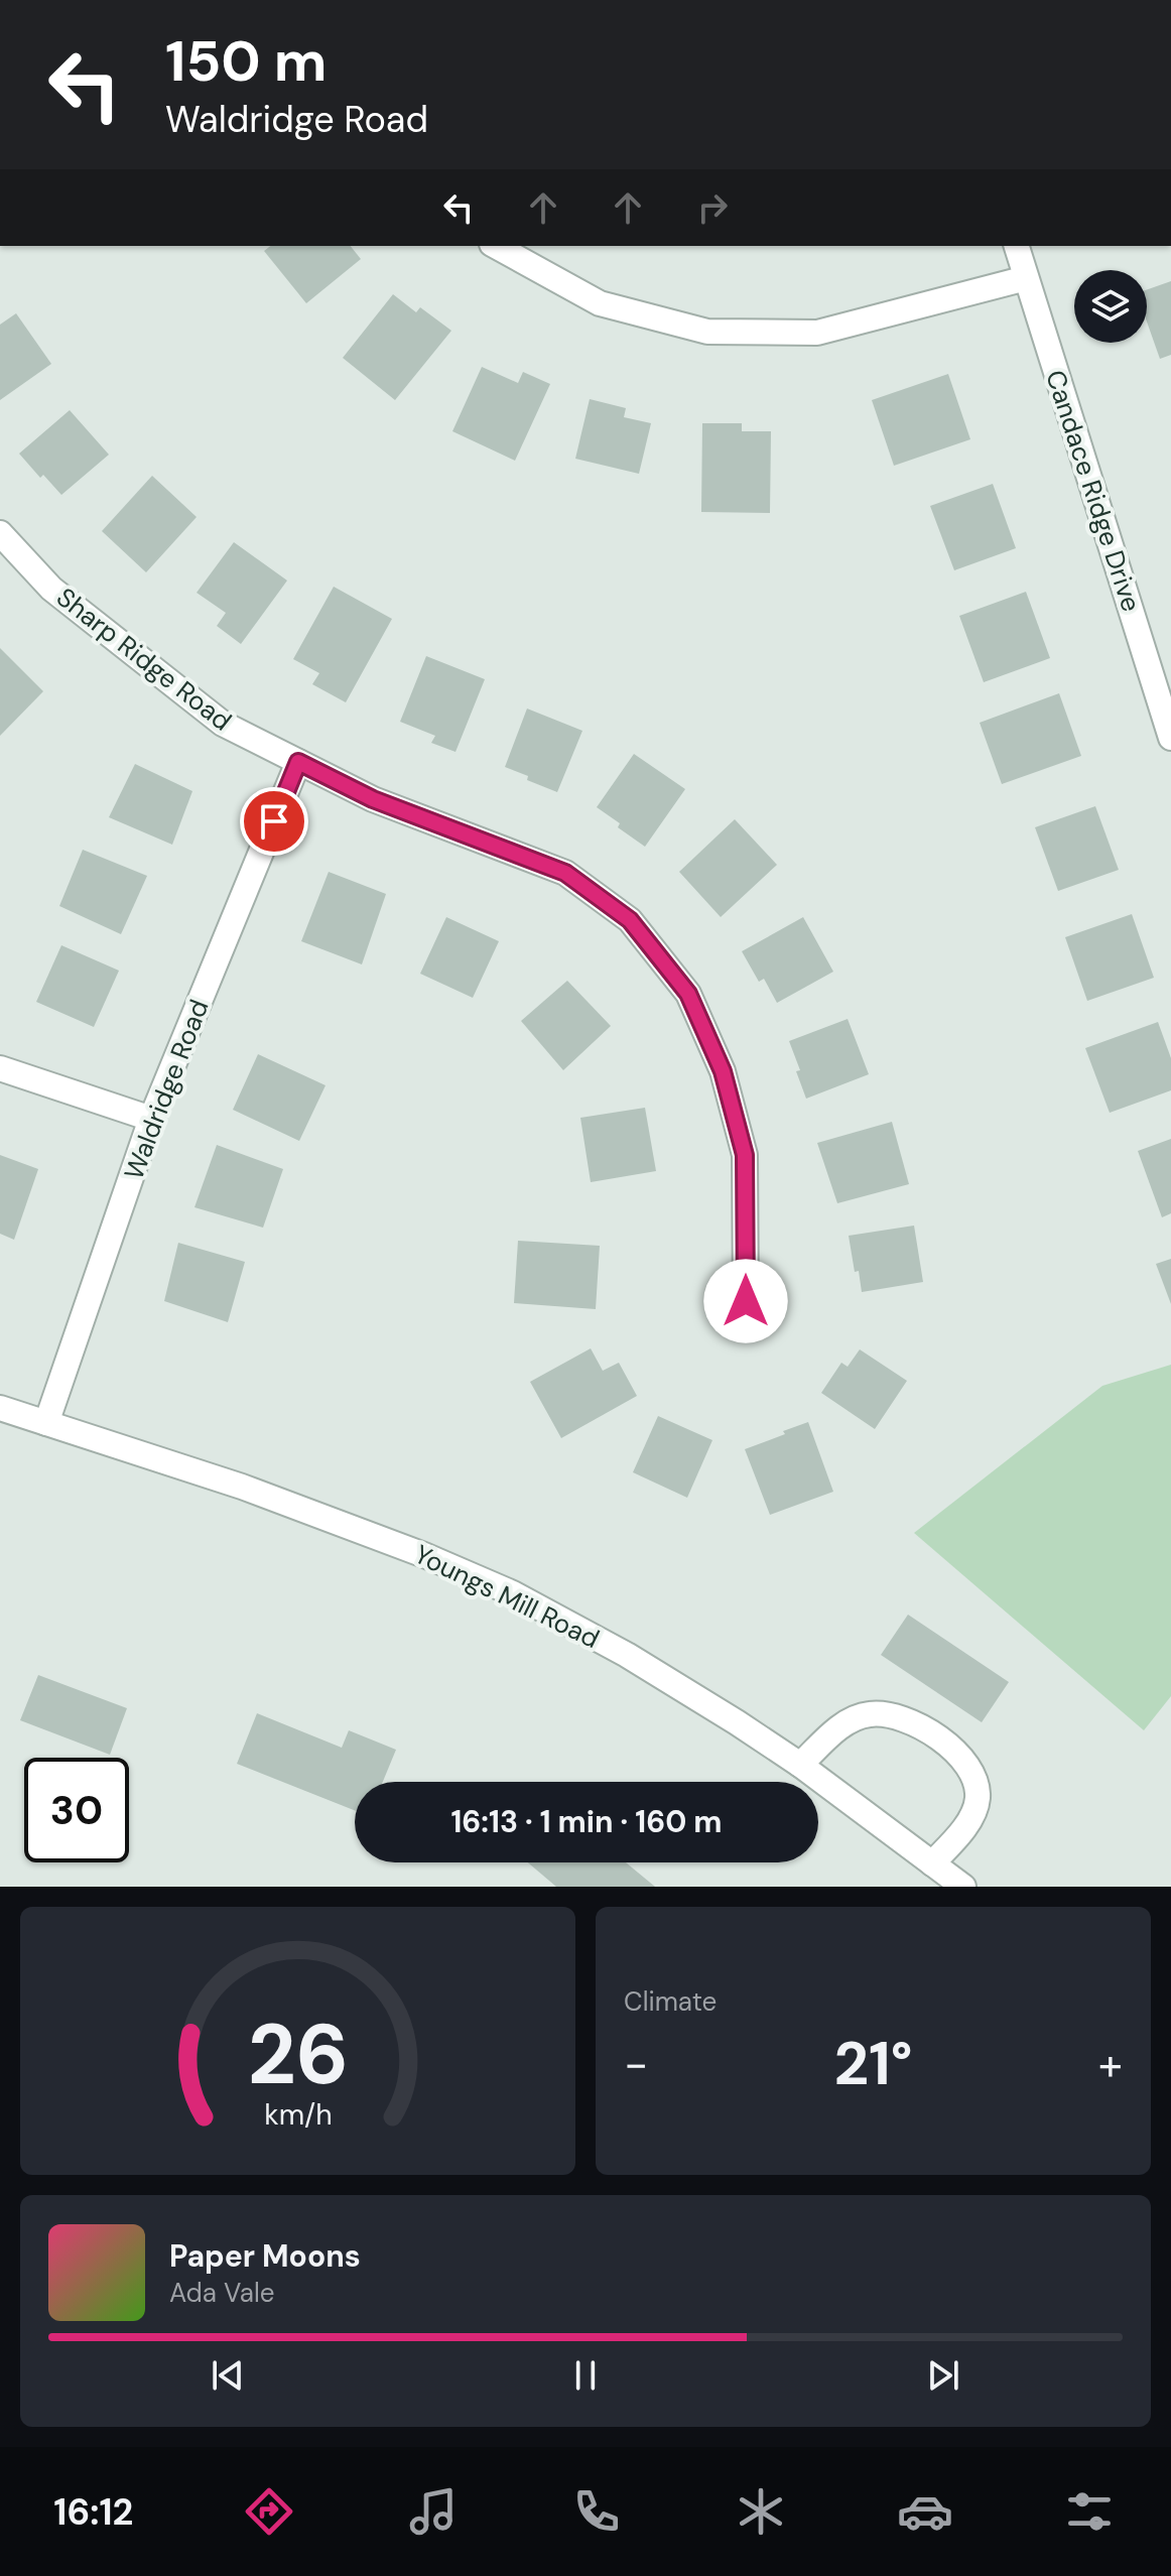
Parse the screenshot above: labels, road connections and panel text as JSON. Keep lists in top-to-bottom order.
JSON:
{
  "streets": {
    "street": [
      "Candace Ridge Drive",
      "Sharp Ridge Road",
      "Waldridge Road",
      "Youngs Mill Road"
    ]
  },
  "crossings": [
    ["Sharp Ridge Road", "Waldridge Road"],
    ["Waldridge Road", "Youngs Mill Road"]
  ],
  "page": {
    "turn": ["150 m", "Waldridge Road"],
    "limit": "30",
    "trip": "16:13 · 1 min · 160 m",
    "tile": "Climate",
    "heat": ["−", "21°", "+"],
    "song": ["Paper Moons", "Ada Vale"],
    "tabs": "16:12",
    "gauge": ["26", "km/h"]
  }
}
